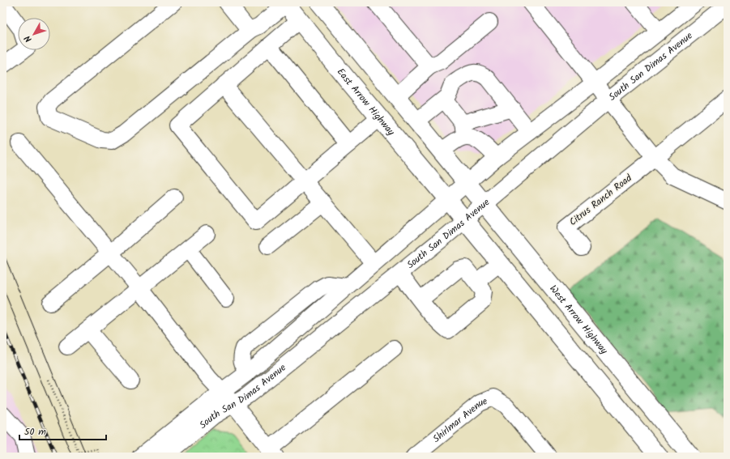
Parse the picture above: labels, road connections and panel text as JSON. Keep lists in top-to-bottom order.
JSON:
{
  "streets": {
    "main road": ["East Arrow Highway", "West Arrow Highway"],
    "street": ["South San Dimas Avenue", "Citrus Ranch Road", "Shirlmar Avenue"]
  },
  "crossings": [
    ["South San Dimas Avenue", "East Arrow Highway"],
    ["South San Dimas Avenue", "West Arrow Highway"]
  ],
  "scale_bar": "50 m",
  "north": "bottom left"
}
